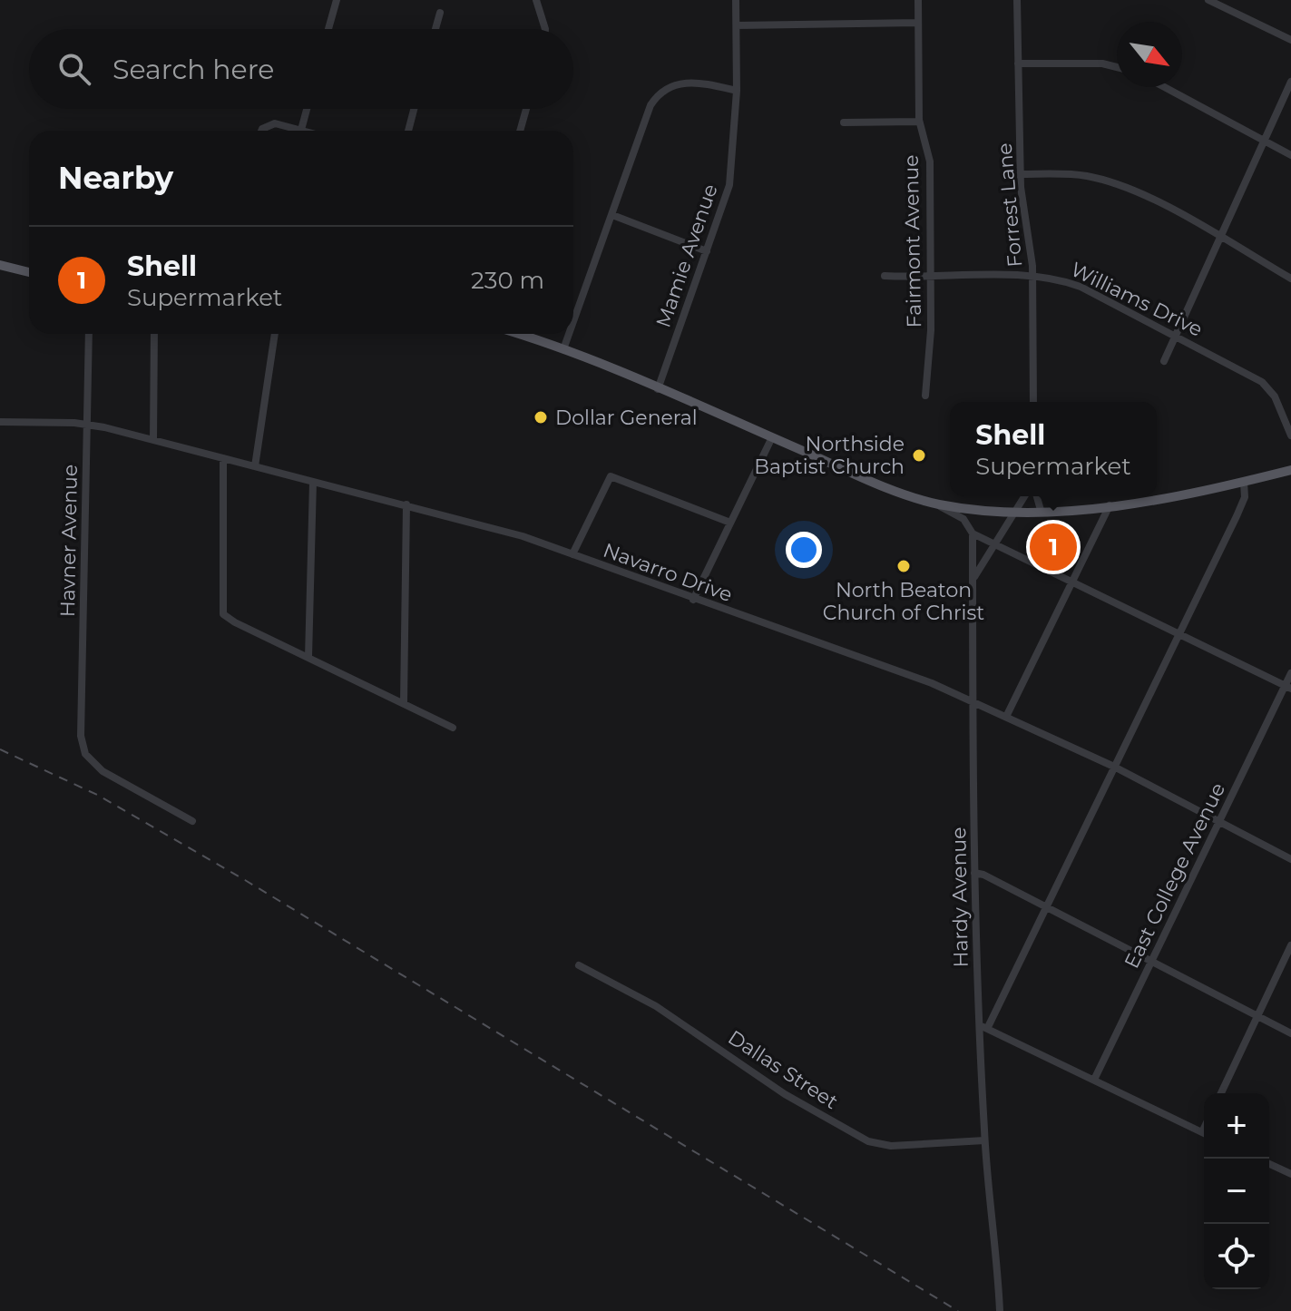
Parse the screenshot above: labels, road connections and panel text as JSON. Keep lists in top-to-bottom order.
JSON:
{
  "streets": {
    "street": [
      "Forrest Lane",
      "Fairmont Avenue",
      "Mamie Avenue",
      "Williams Drive",
      "Havner Avenue",
      "Navarro Drive",
      "East College Avenue",
      "Hardy Avenue",
      "Dallas Street"
    ]
  },
  "crossings": [
    ["Forrest Lane", "Williams Drive"],
    ["Fairmont Avenue", "Williams Drive"],
    ["Havner Avenue", "Navarro Drive"],
    ["Navarro Drive", "East College Avenue"],
    ["Navarro Drive", "Hardy Avenue"],
    ["Hardy Avenue", "Dallas Street"]
  ],
  "places": ["Dollar General", "Northside Baptist Church", "North Beaton Church of Christ"],
  "north": "bottom right",
  "page": {
    "search": "Search here",
    "heading": "Nearby",
    "list": [
      {
        "mark": "1",
        "name": "Shell",
        "note": "Supermarket",
        "value": "230 m"
      }
    ],
    "popup": ["Shell", "Supermarket"],
    "pins": "1",
    "map_buttons": ["+", "−"]
  }
}
